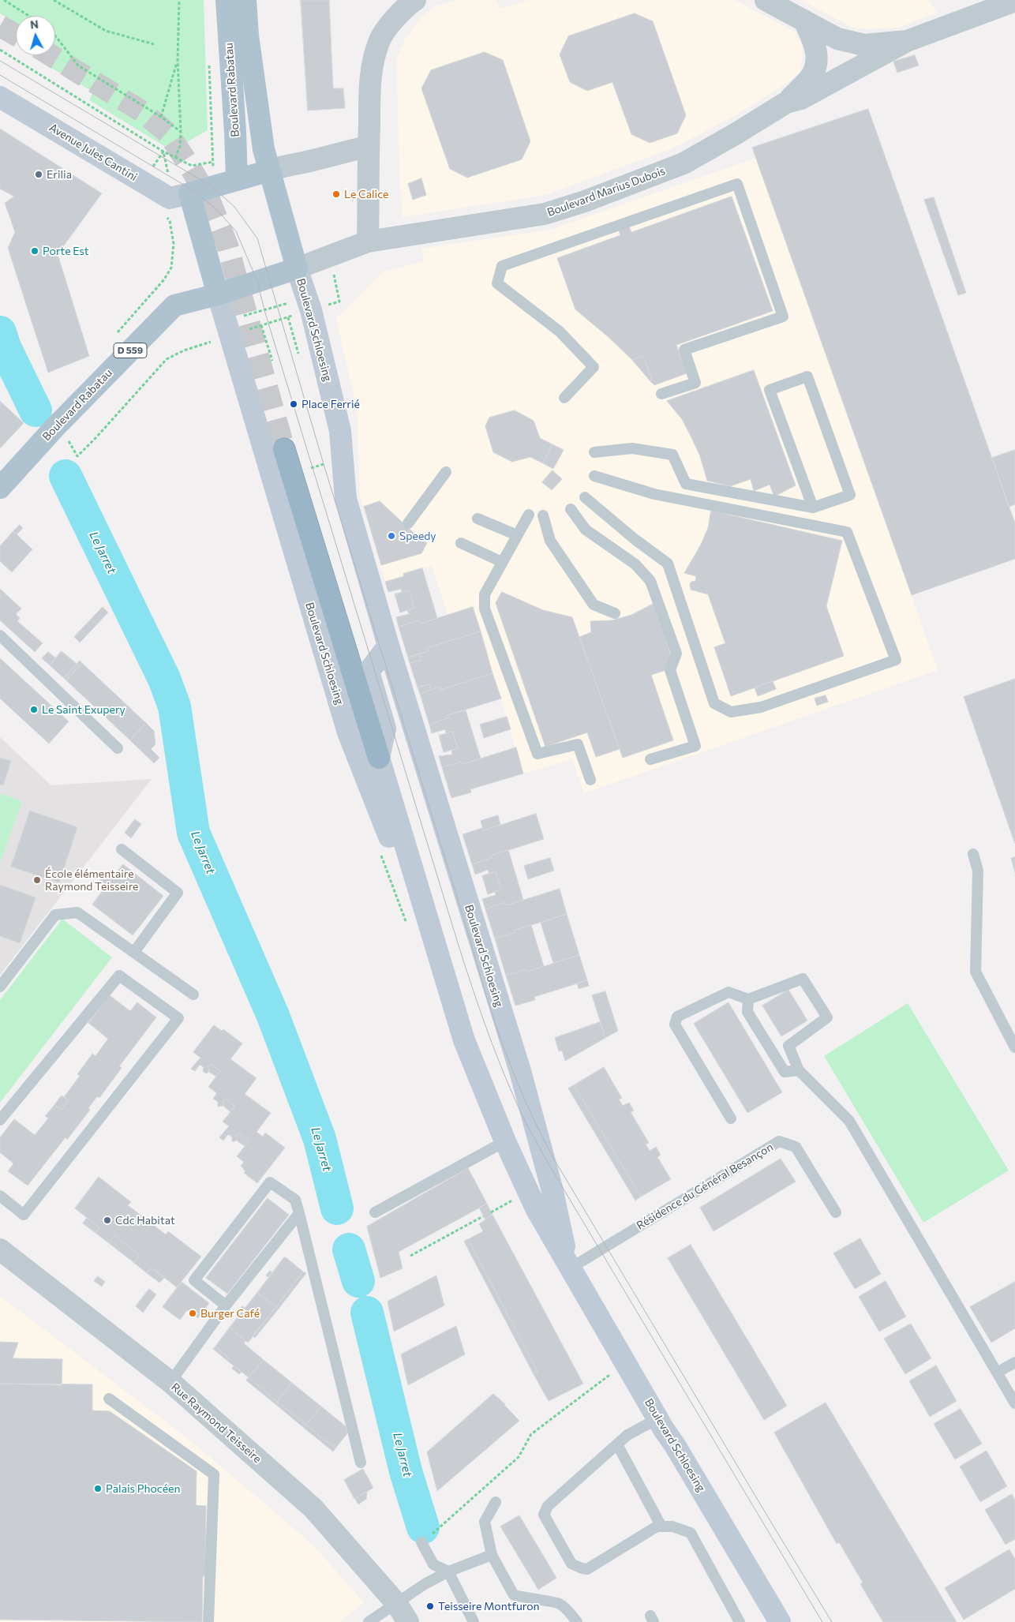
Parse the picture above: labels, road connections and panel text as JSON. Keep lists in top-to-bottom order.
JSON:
{
  "streets": {
    "main road": [
      "Boulevard Rabatau",
      "Avenue Jules Cantini",
      "Boulevard Schloesing",
      "D 559"
    ],
    "street": ["Boulevard Marius Dubois", "Rue Raymond Teisseire"],
    "lane": ["Résidence du Général Besançon"]
  },
  "crossings": [
    ["Boulevard Rabatau", "Boulevard Marius Dubois"],
    ["Boulevard Rabatau", "Boulevard Schloesing"],
    ["Boulevard Rabatau", "D 559"],
    ["Boulevard Marius Dubois", "Boulevard Schloesing"],
    ["Boulevard Marius Dubois", "D 559"],
    ["Boulevard Schloesing", "D 559"],
    ["Boulevard Schloesing", "Résidence du Général Besançon"]
  ],
  "water": ["Le Jarret"],
  "places": [
    "Erilia",
    "Le Calice",
    "Porte Est",
    "Place Ferrié",
    "Speedy",
    "Le Saint Exupery",
    "École élémentaire Raymond Teisseire",
    "Cdc Habitat",
    "Burger Café",
    "Palais Phocéen",
    "Teisseire Montfuron"
  ],
  "north": "top"
}
